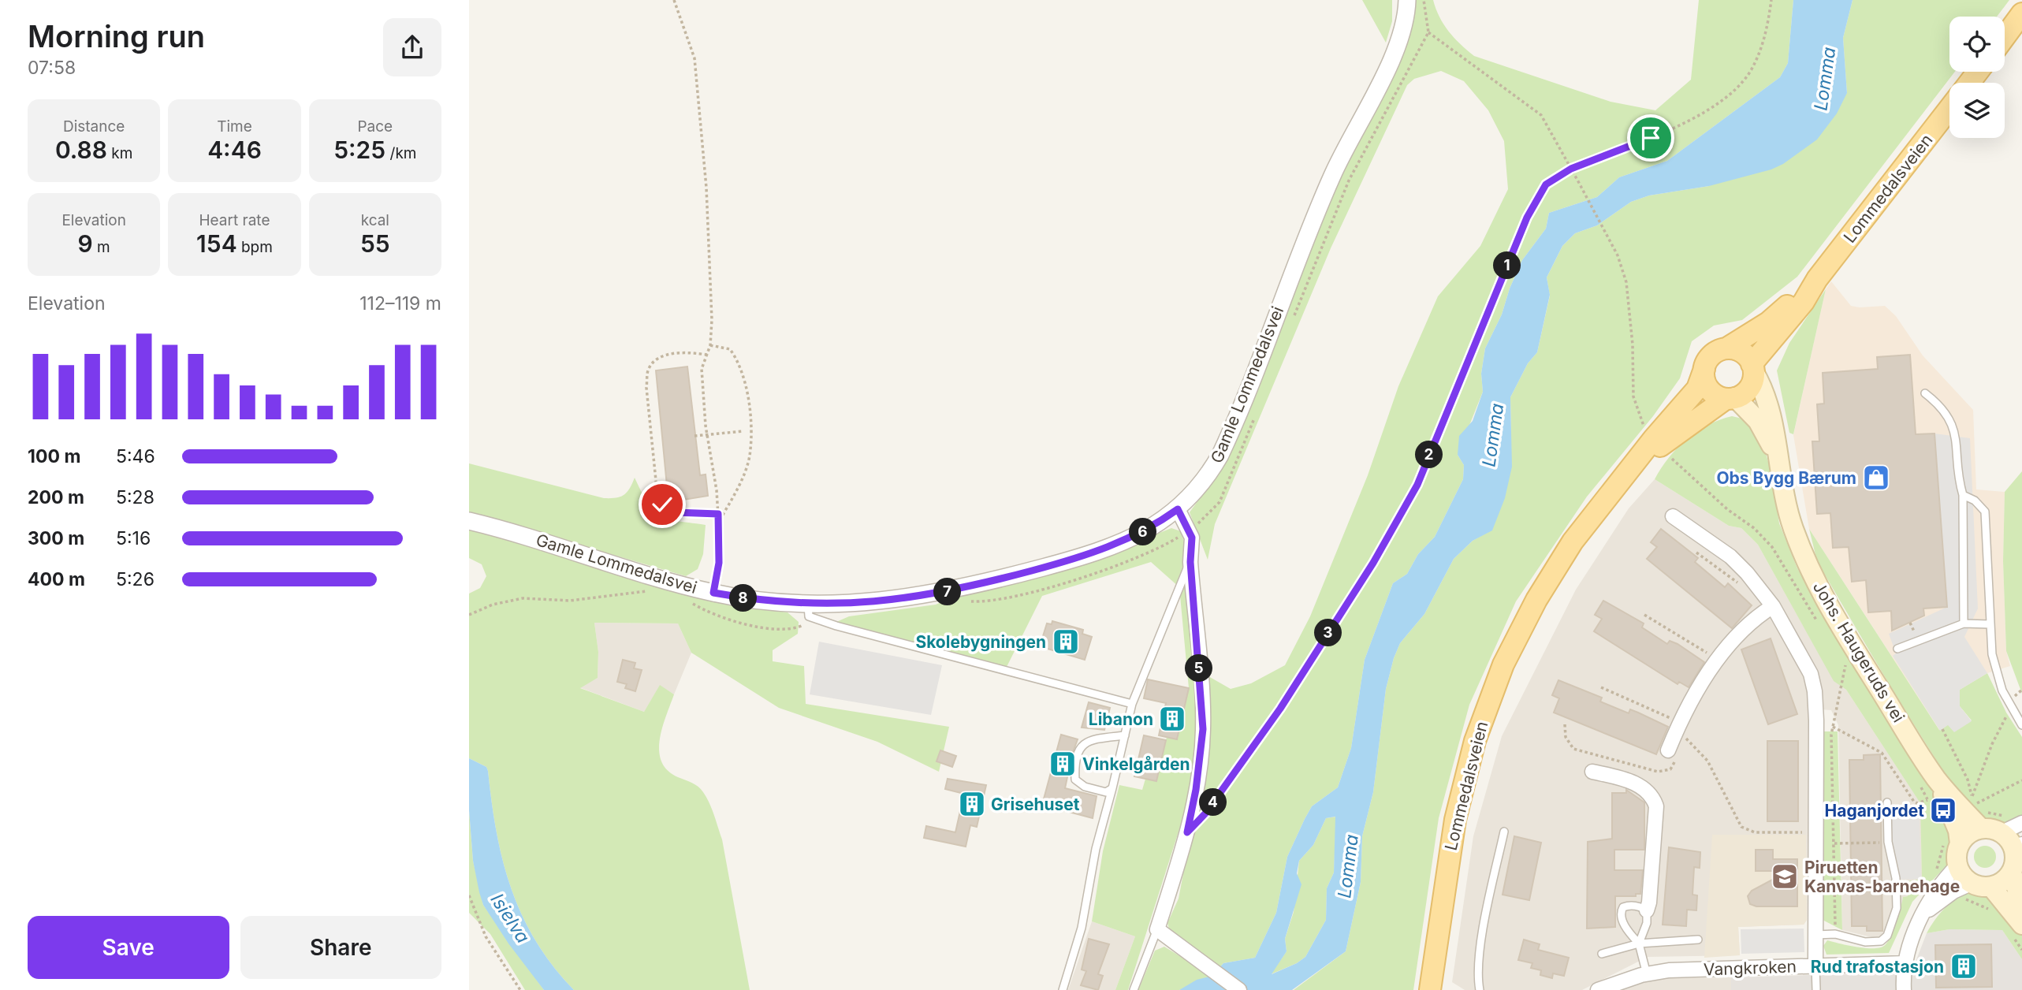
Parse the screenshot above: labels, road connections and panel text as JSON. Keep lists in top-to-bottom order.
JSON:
{
  "streets": {
    "main road": ["Lommedalsveien", "Johs. Haugeruds vei"],
    "street": ["Gamle Lommedalsvei", "Vangkroken"]
  },
  "crossings": [
    ["Lommedalsveien", "Johs. Haugeruds vei"]
  ],
  "water": ["Lomma", "Isielva"],
  "places": {
    "shop": ["Obs Bygg Bærum"],
    "building": [
      "Skolebygningen",
      "Libanon",
      "Vinkelgården",
      "Grisehuset",
      "Rud trafostasjon"
    ],
    "bus stop": ["Haganjordet"],
    "school or university": ["Piruetten Kanvas-barnehage"]
  },
  "page": {
    "heading": ["Morning run", "07:58"],
    "stats": [
      ["Distance", "0.88 km"],
      ["Time", "4:46"],
      ["Pace", "5:25 /km"],
      ["Elevation", "9 m"],
      ["Heart rate", "154 bpm"],
      ["kcal", "55"]
    ],
    "pins": [
      "1",
      "2",
      "6",
      "7",
      "8",
      "3",
      "5",
      "4"
    ],
    "chart": ["Elevation", "112–119 m"],
    "list": [
      {
        "name": "100 m",
        "note": "5:46"
      },
      {
        "name": "200 m",
        "note": "5:28"
      },
      {
        "name": "300 m",
        "note": "5:16"
      },
      {
        "name": "400 m",
        "note": "5:26"
      }
    ],
    "buttons": ["Save", "Share"]
  }
}
